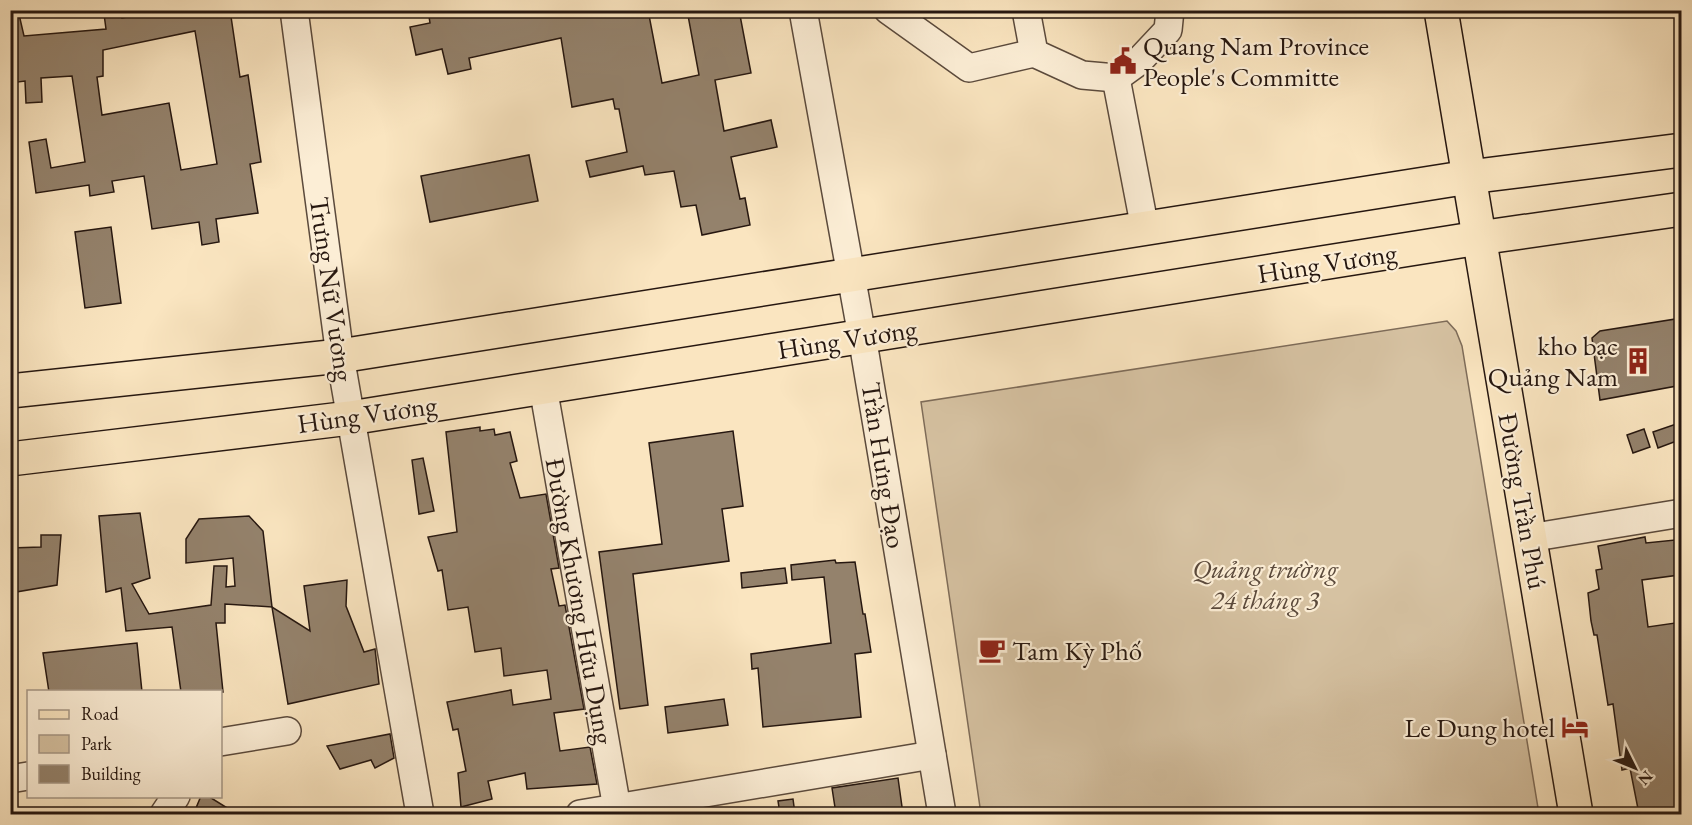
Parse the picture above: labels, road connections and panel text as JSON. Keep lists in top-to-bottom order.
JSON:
{
  "streets": {
    "main road": ["Hùng Vương", "Đường Trần Phú"],
    "street": ["Trưng Nữ Vương", "Trần Hưng Đạo", "Đường Khương Hữu Dụng"]
  },
  "crossings": [
    ["Hùng Vương", "Trưng Nữ Vương"],
    ["Hùng Vương", "Trần Hưng Đạo"],
    ["Hùng Vương", "Đường Trần Phú"],
    ["Hùng Vương", "Đường Khương Hữu Dụng"]
  ],
  "parks": ["Quảng trường 24 tháng 3"],
  "places": {
    "public building": ["Quang Nam Province People's Committe"],
    "building": ["kho bạc Quảng Nam"],
    "cafe": ["Tam Kỳ Phố"],
    "hotel": ["Le Dung hotel"]
  },
  "legend": ["Road", "Park", "Building"],
  "north": "bottom right"
}
